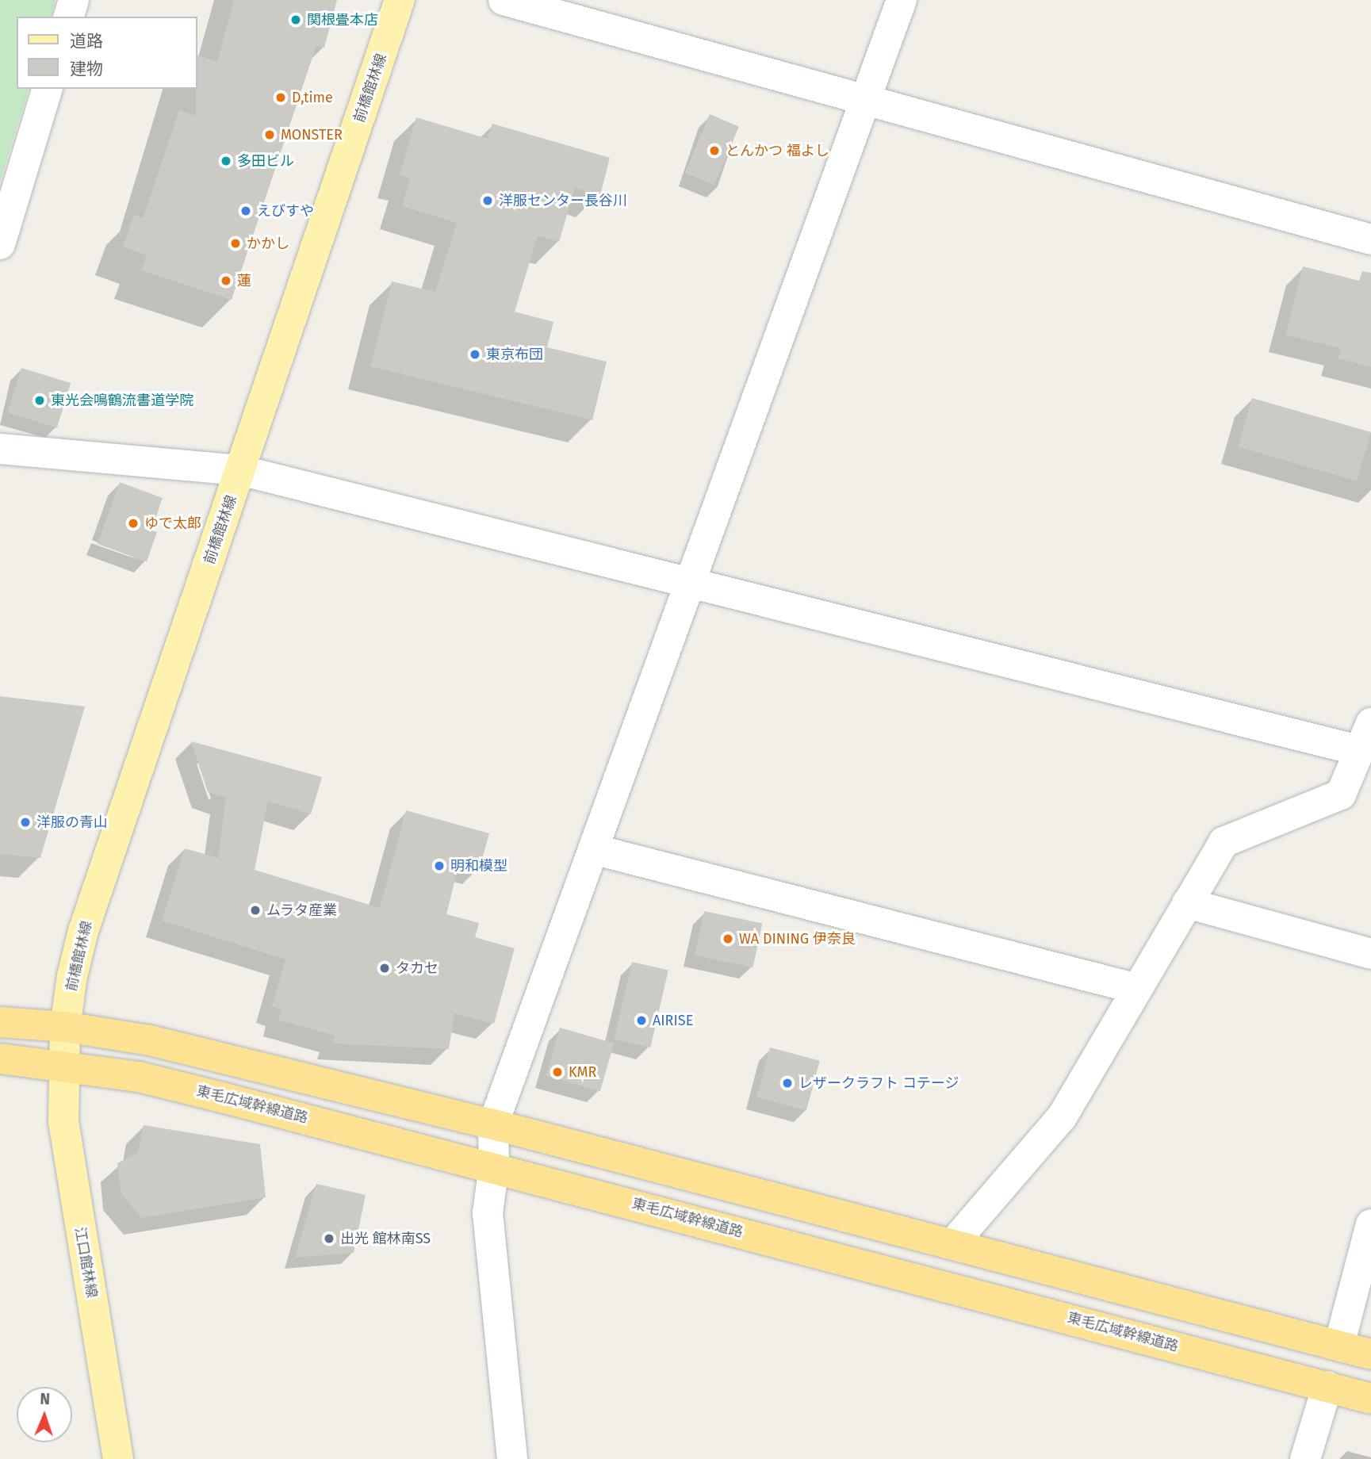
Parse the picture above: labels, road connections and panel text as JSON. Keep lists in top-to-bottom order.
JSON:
{
  "streets": {
    "highway": ["東毛広域幹線道路"],
    "main road": ["前橋館林線", "江口館林線"]
  },
  "crossings": [
    ["前橋館林線", "東毛広域幹線道路"],
    ["前橋館林線", "江口館林線"],
    ["東毛広域幹線道路", "江口館林線"]
  ],
  "places": [
    "関根畳本店",
    "D,time",
    "MONSTER",
    "とんかつ 福よし",
    "多田ビル",
    "洋服センター長谷川",
    "えびすや",
    "かかし",
    "蓮",
    "東京布団",
    "東光会鳴鶴流書道学院",
    "ゆで太郎",
    "洋服の青山",
    "明和模型",
    "ムラタ産業",
    "WA DINING 伊奈良",
    "タカセ",
    "AIRISE",
    "KMR",
    "レザークラフト コテージ",
    "出光 館林南SS"
  ],
  "legend": ["道路", "建物"],
  "north": "top"
}
